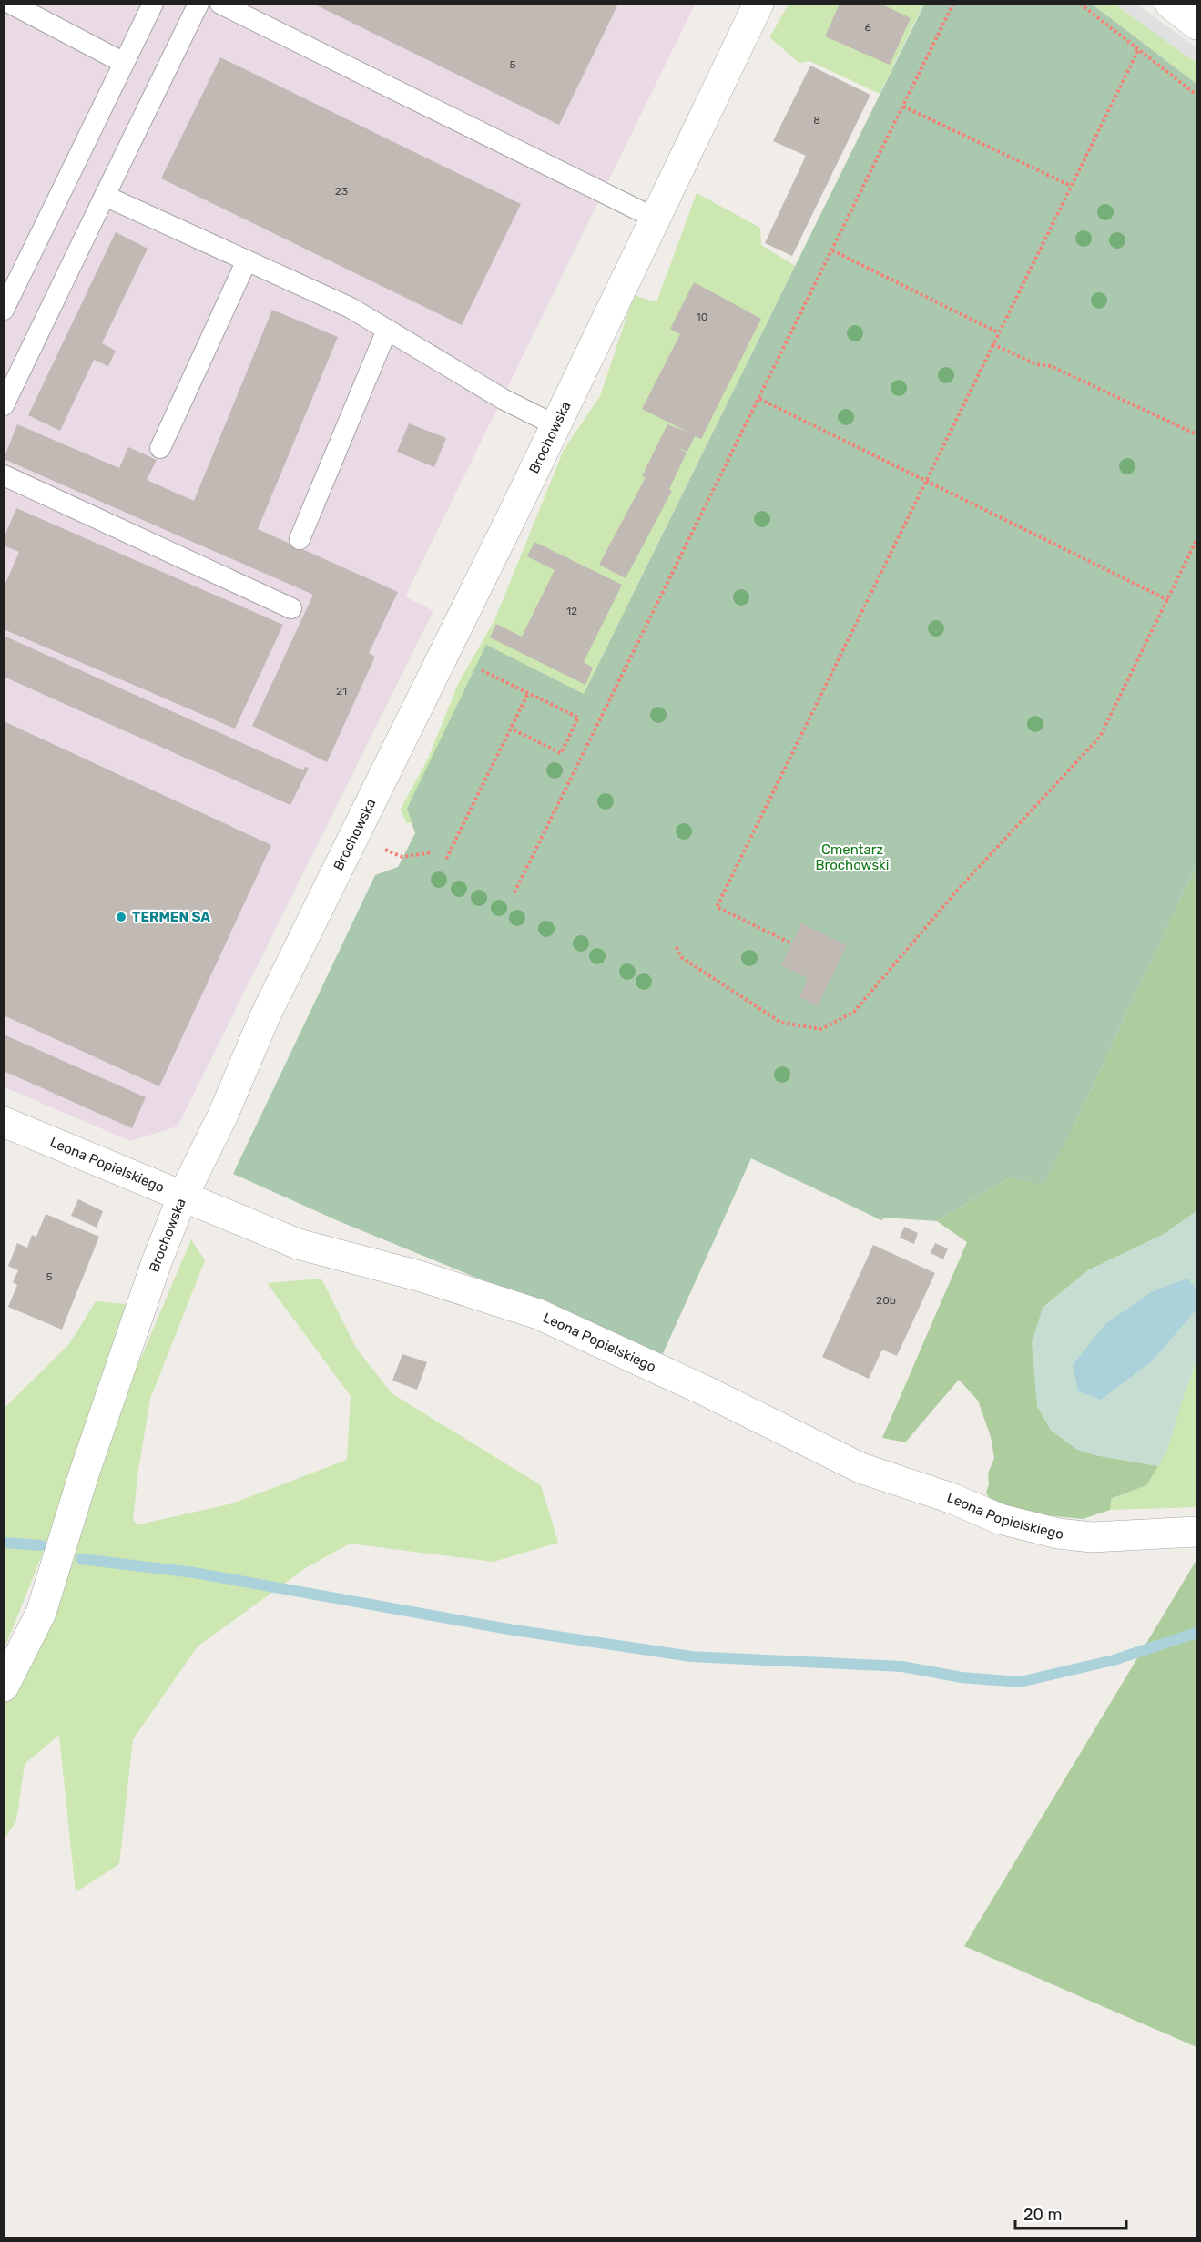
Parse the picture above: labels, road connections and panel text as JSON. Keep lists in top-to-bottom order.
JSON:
{
  "streets": {
    "street": ["Brochowska", "Leona Popielskiego"]
  },
  "crossings": [
    ["Brochowska", "Leona Popielskiego"]
  ],
  "parks": ["Cmentarz Brochowski"],
  "places": ["TERMEN SA"],
  "house_numbers": [
    "6",
    "5",
    "8",
    "23",
    "10",
    "12",
    "21",
    "5",
    "20b"
  ],
  "scale_bar": "20 m"
}
